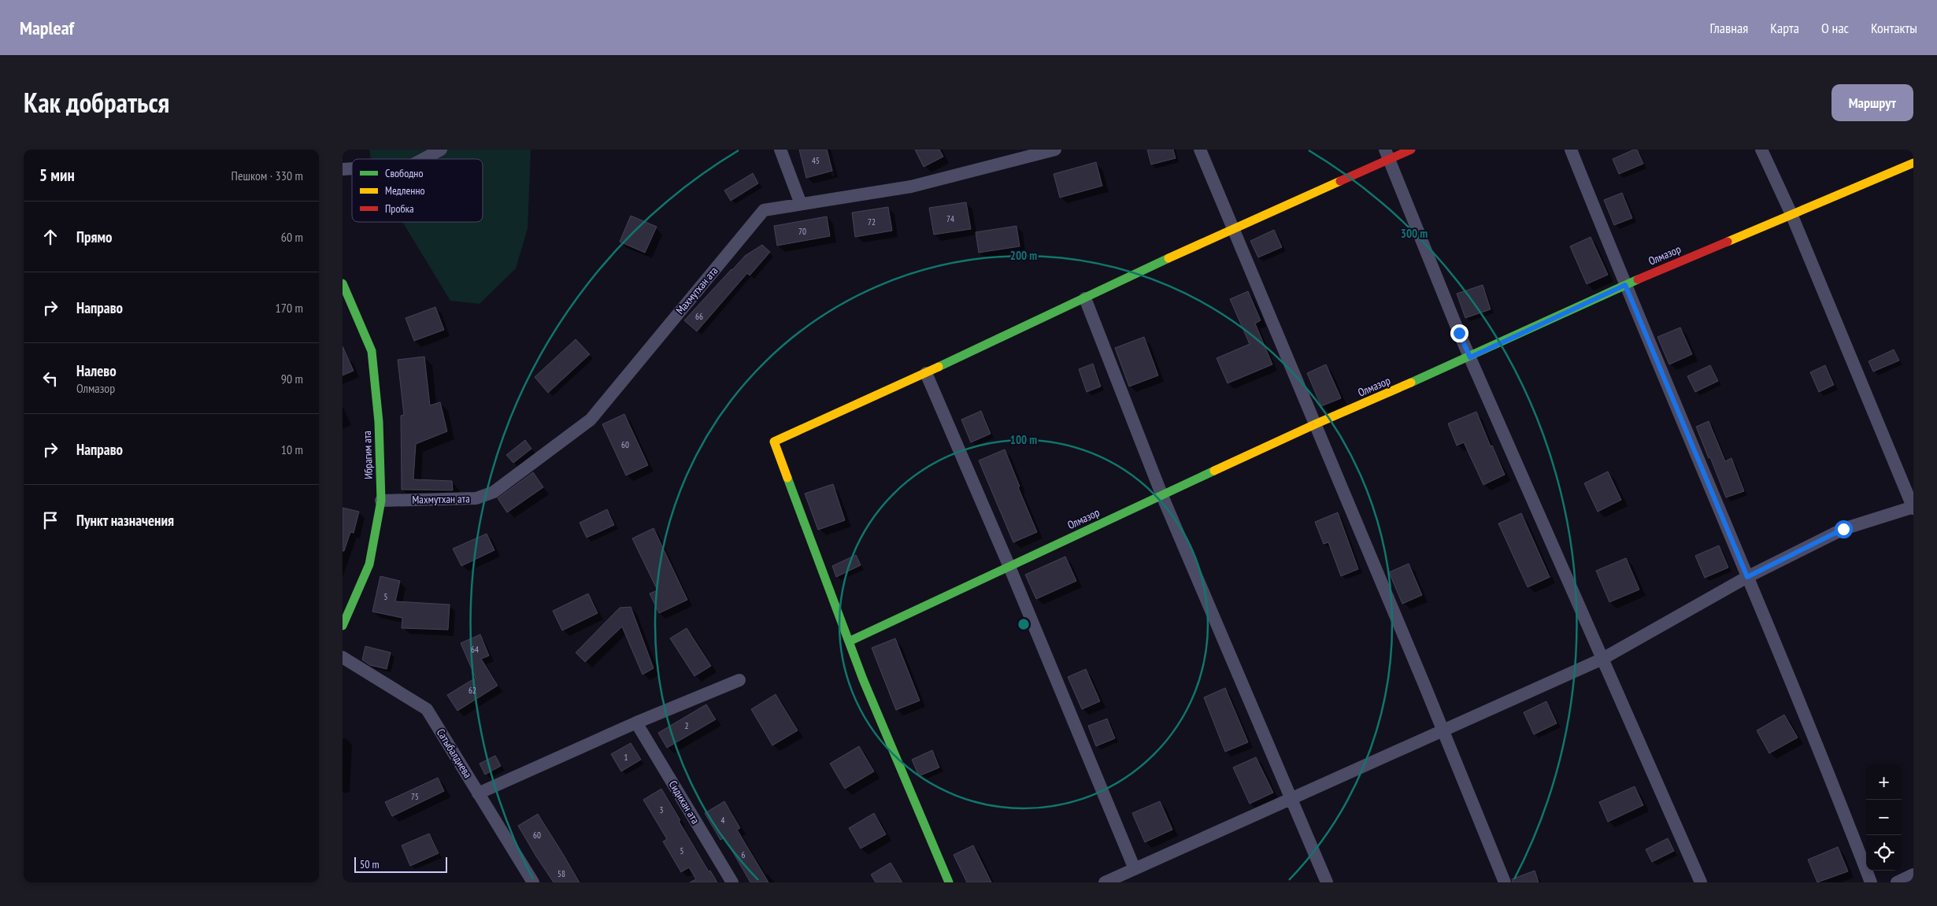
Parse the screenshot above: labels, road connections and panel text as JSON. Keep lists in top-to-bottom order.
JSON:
{
  "streets": {
    "street": [
      "Олмазор",
      "Махмутхан ата",
      "Ибрагим ата",
      "Сатыбалдиева",
      "Сидихан ата"
    ]
  },
  "crossings": [
    ["Махмутхан ата", "Ибрагим ата"]
  ],
  "house_numbers": [
    "45",
    "74",
    "72",
    "70",
    "66",
    "60",
    "5",
    "64",
    "62",
    "2",
    "1",
    "75",
    "3",
    "4",
    "60",
    "5",
    "6",
    "58"
  ],
  "legend": ["Свободно", "Медленно", "Пробка"],
  "scale_bar": "50 m",
  "page": {
    "header": "Mapleaf",
    "nav": [
      "Главная",
      "Карта",
      "О нас",
      "Контакты"
    ],
    "title": "Как добраться",
    "buttons": "Маршрут",
    "heading": ["5 мин", "Пешком · 330 m"],
    "list": [
      ["Прямо", "60 m"],
      ["Направо", "170 m"],
      ["Налево", "Олмазор", "90 m"],
      ["Направо", "10 m"],
      "Пункт назначения"
    ],
    "map_buttons": ["+", "−"],
    "scale": "50 m"
  },
  "rings": ["300 m", "200 m", "100 m"]
}
